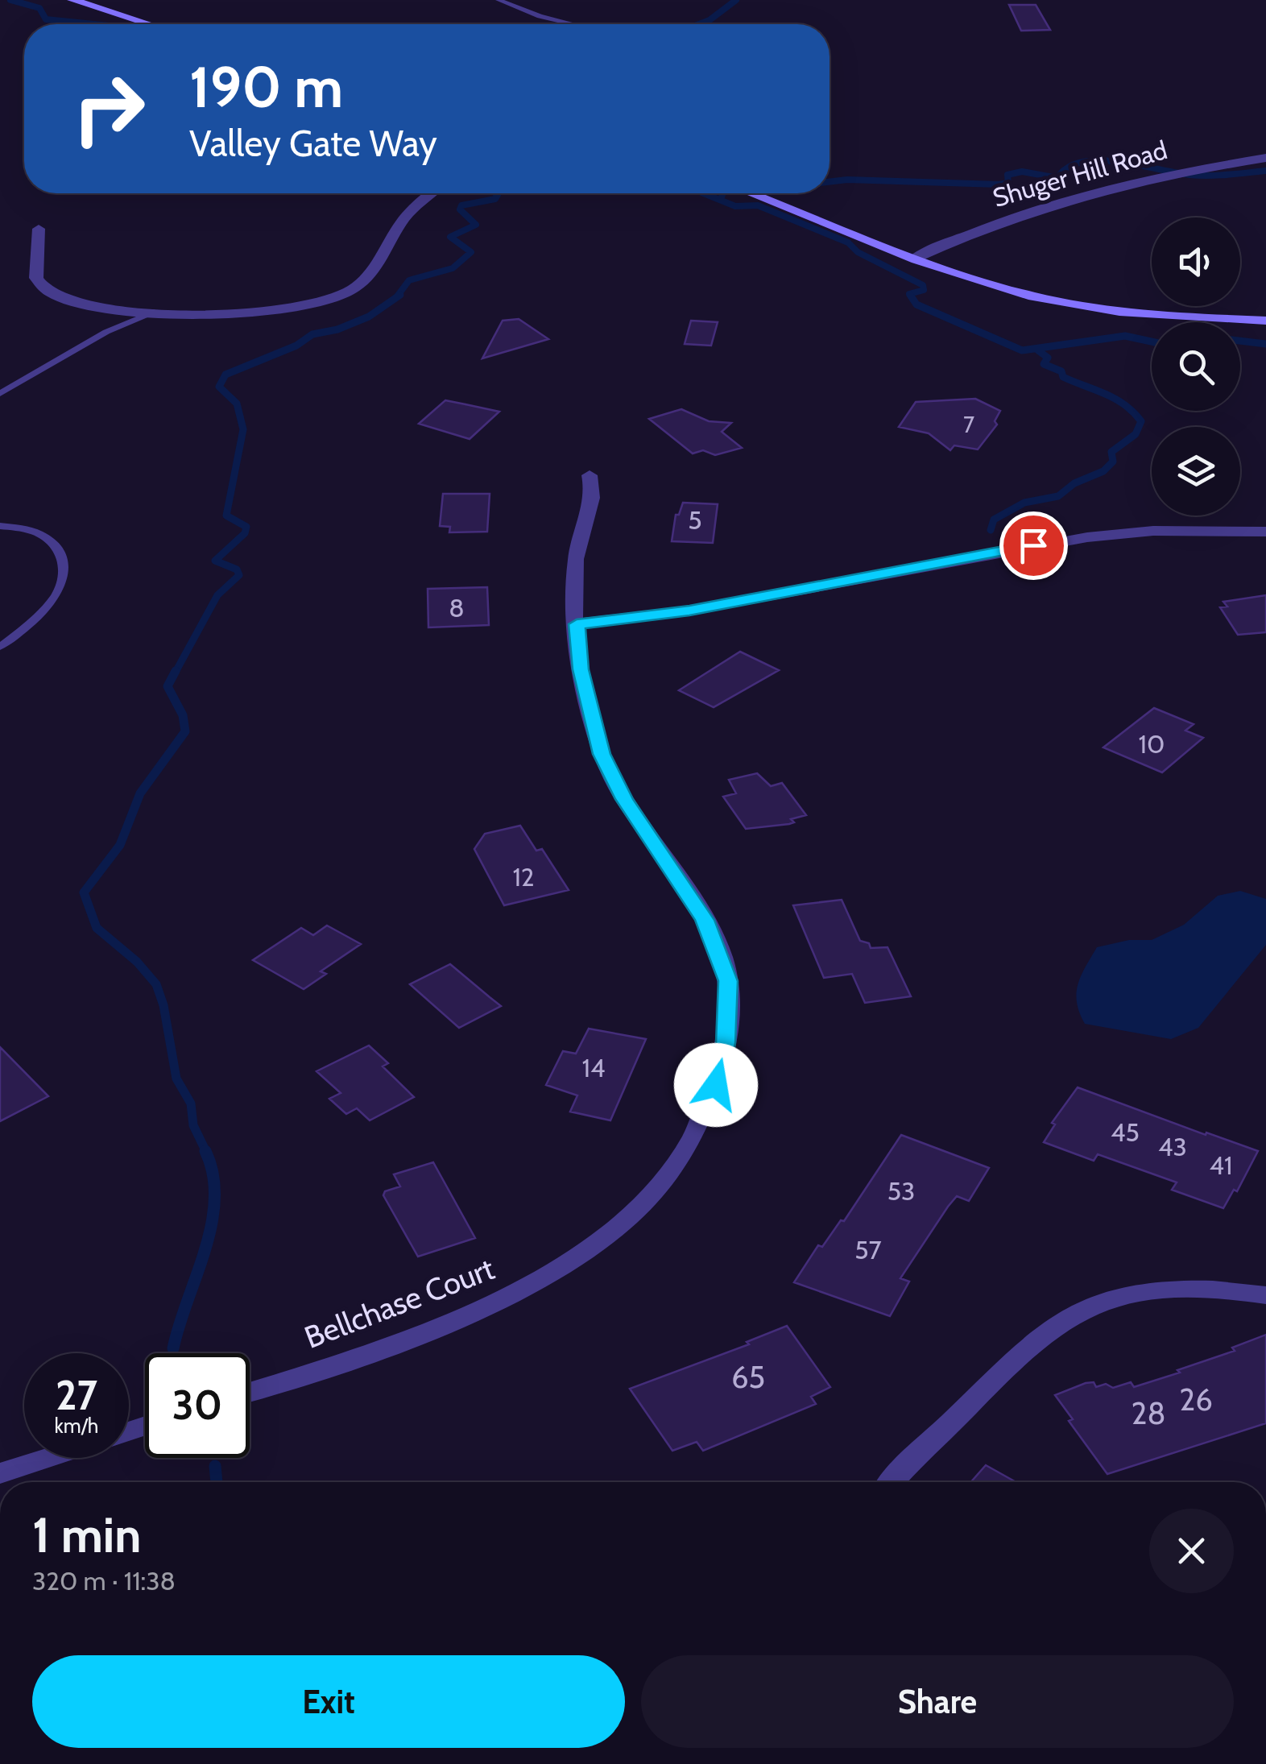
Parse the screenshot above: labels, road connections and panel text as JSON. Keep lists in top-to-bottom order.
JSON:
{
  "streets": {
    "street": ["Shuger Hill Road", "Bellchase Court"]
  },
  "house_numbers": [
    "7",
    "5",
    "8",
    "10",
    "12",
    "14",
    "45",
    "43",
    "41",
    "53",
    "57",
    "65",
    "26",
    "28"
  ],
  "page": {
    "turn": ["190 m", "Valley Gate Way"],
    "speed": "27 km/h",
    "limit": "30",
    "heading": ["1 min", "320 m · 11:38"],
    "buttons": ["Exit", "Share"]
  }
}
